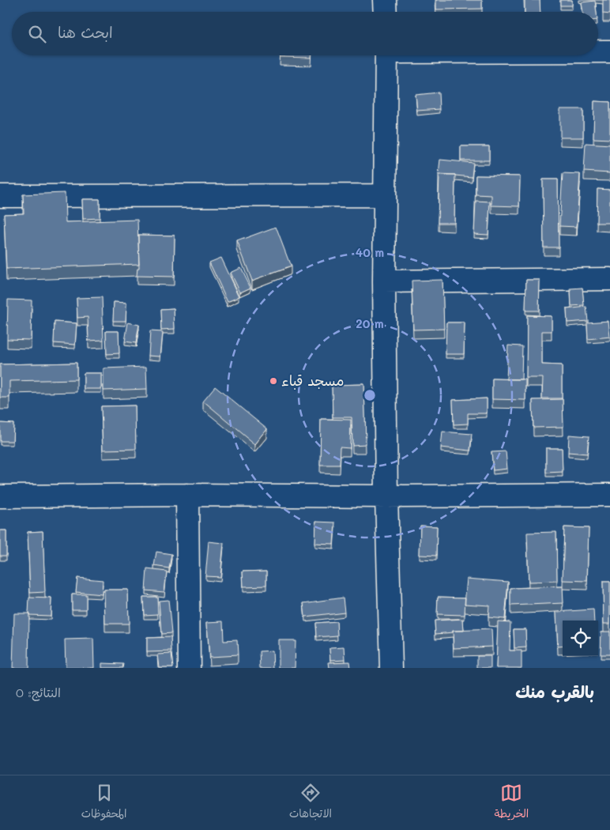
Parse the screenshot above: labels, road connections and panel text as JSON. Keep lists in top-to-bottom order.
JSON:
{
  "places": ["مسجد قباء"],
  "page": {
    "search": "ابحث هنا",
    "heading": ["بالقرب منك", "النتائج: 0"],
    "nav": ["الخريطة", "الاتجاهات", "المحفوظات"]
  },
  "rings": ["40 m", "20 m"]
}
